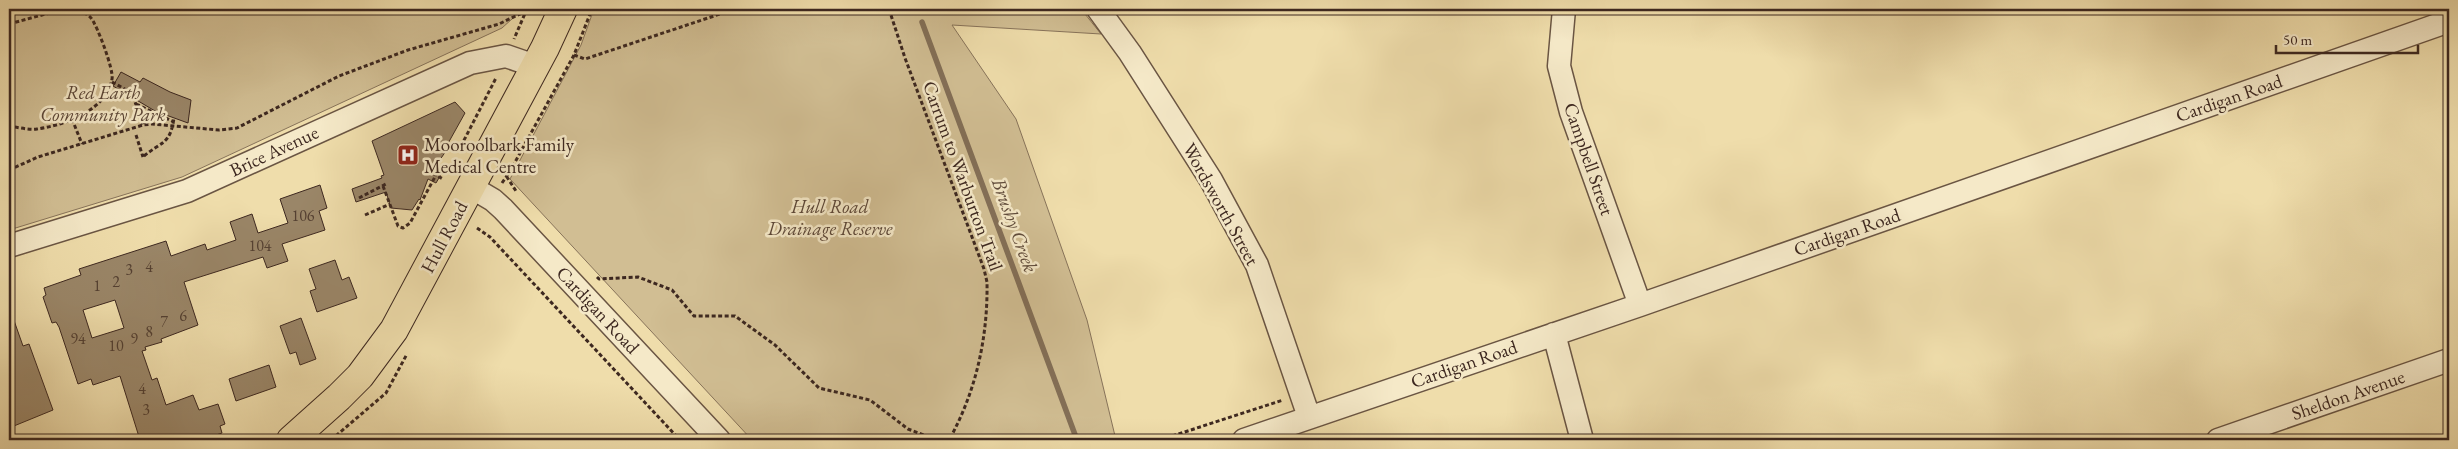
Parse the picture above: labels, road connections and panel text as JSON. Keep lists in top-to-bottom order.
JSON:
{
  "streets": {
    "main road": ["Hull Road"],
    "street": [
      "Cardigan Road",
      "Brice Avenue",
      "Campbell Street",
      "Wordsworth Street",
      "Sheldon Avenue"
    ],
    "path": ["Carrum to Warburton Trail"]
  },
  "crossings": [
    ["Cardigan Road", "Campbell Street"],
    ["Cardigan Road", "Wordsworth Street"],
    ["Cardigan Road", "Hull Road"],
    ["Brice Avenue", "Hull Road"]
  ],
  "water": ["Brushy Creek"],
  "parks": ["Red Earth Community Park", "Hull Road Drainage Reserve"],
  "places": {
    "hospital": ["Mooroolbark Family Medical Centre"]
  },
  "house_numbers": [
    "106",
    "104",
    "4",
    "3",
    "2",
    "1",
    "6",
    "7",
    "8",
    "94",
    "9",
    "10",
    "4",
    "3"
  ],
  "scale_bar": "50 m"
}
